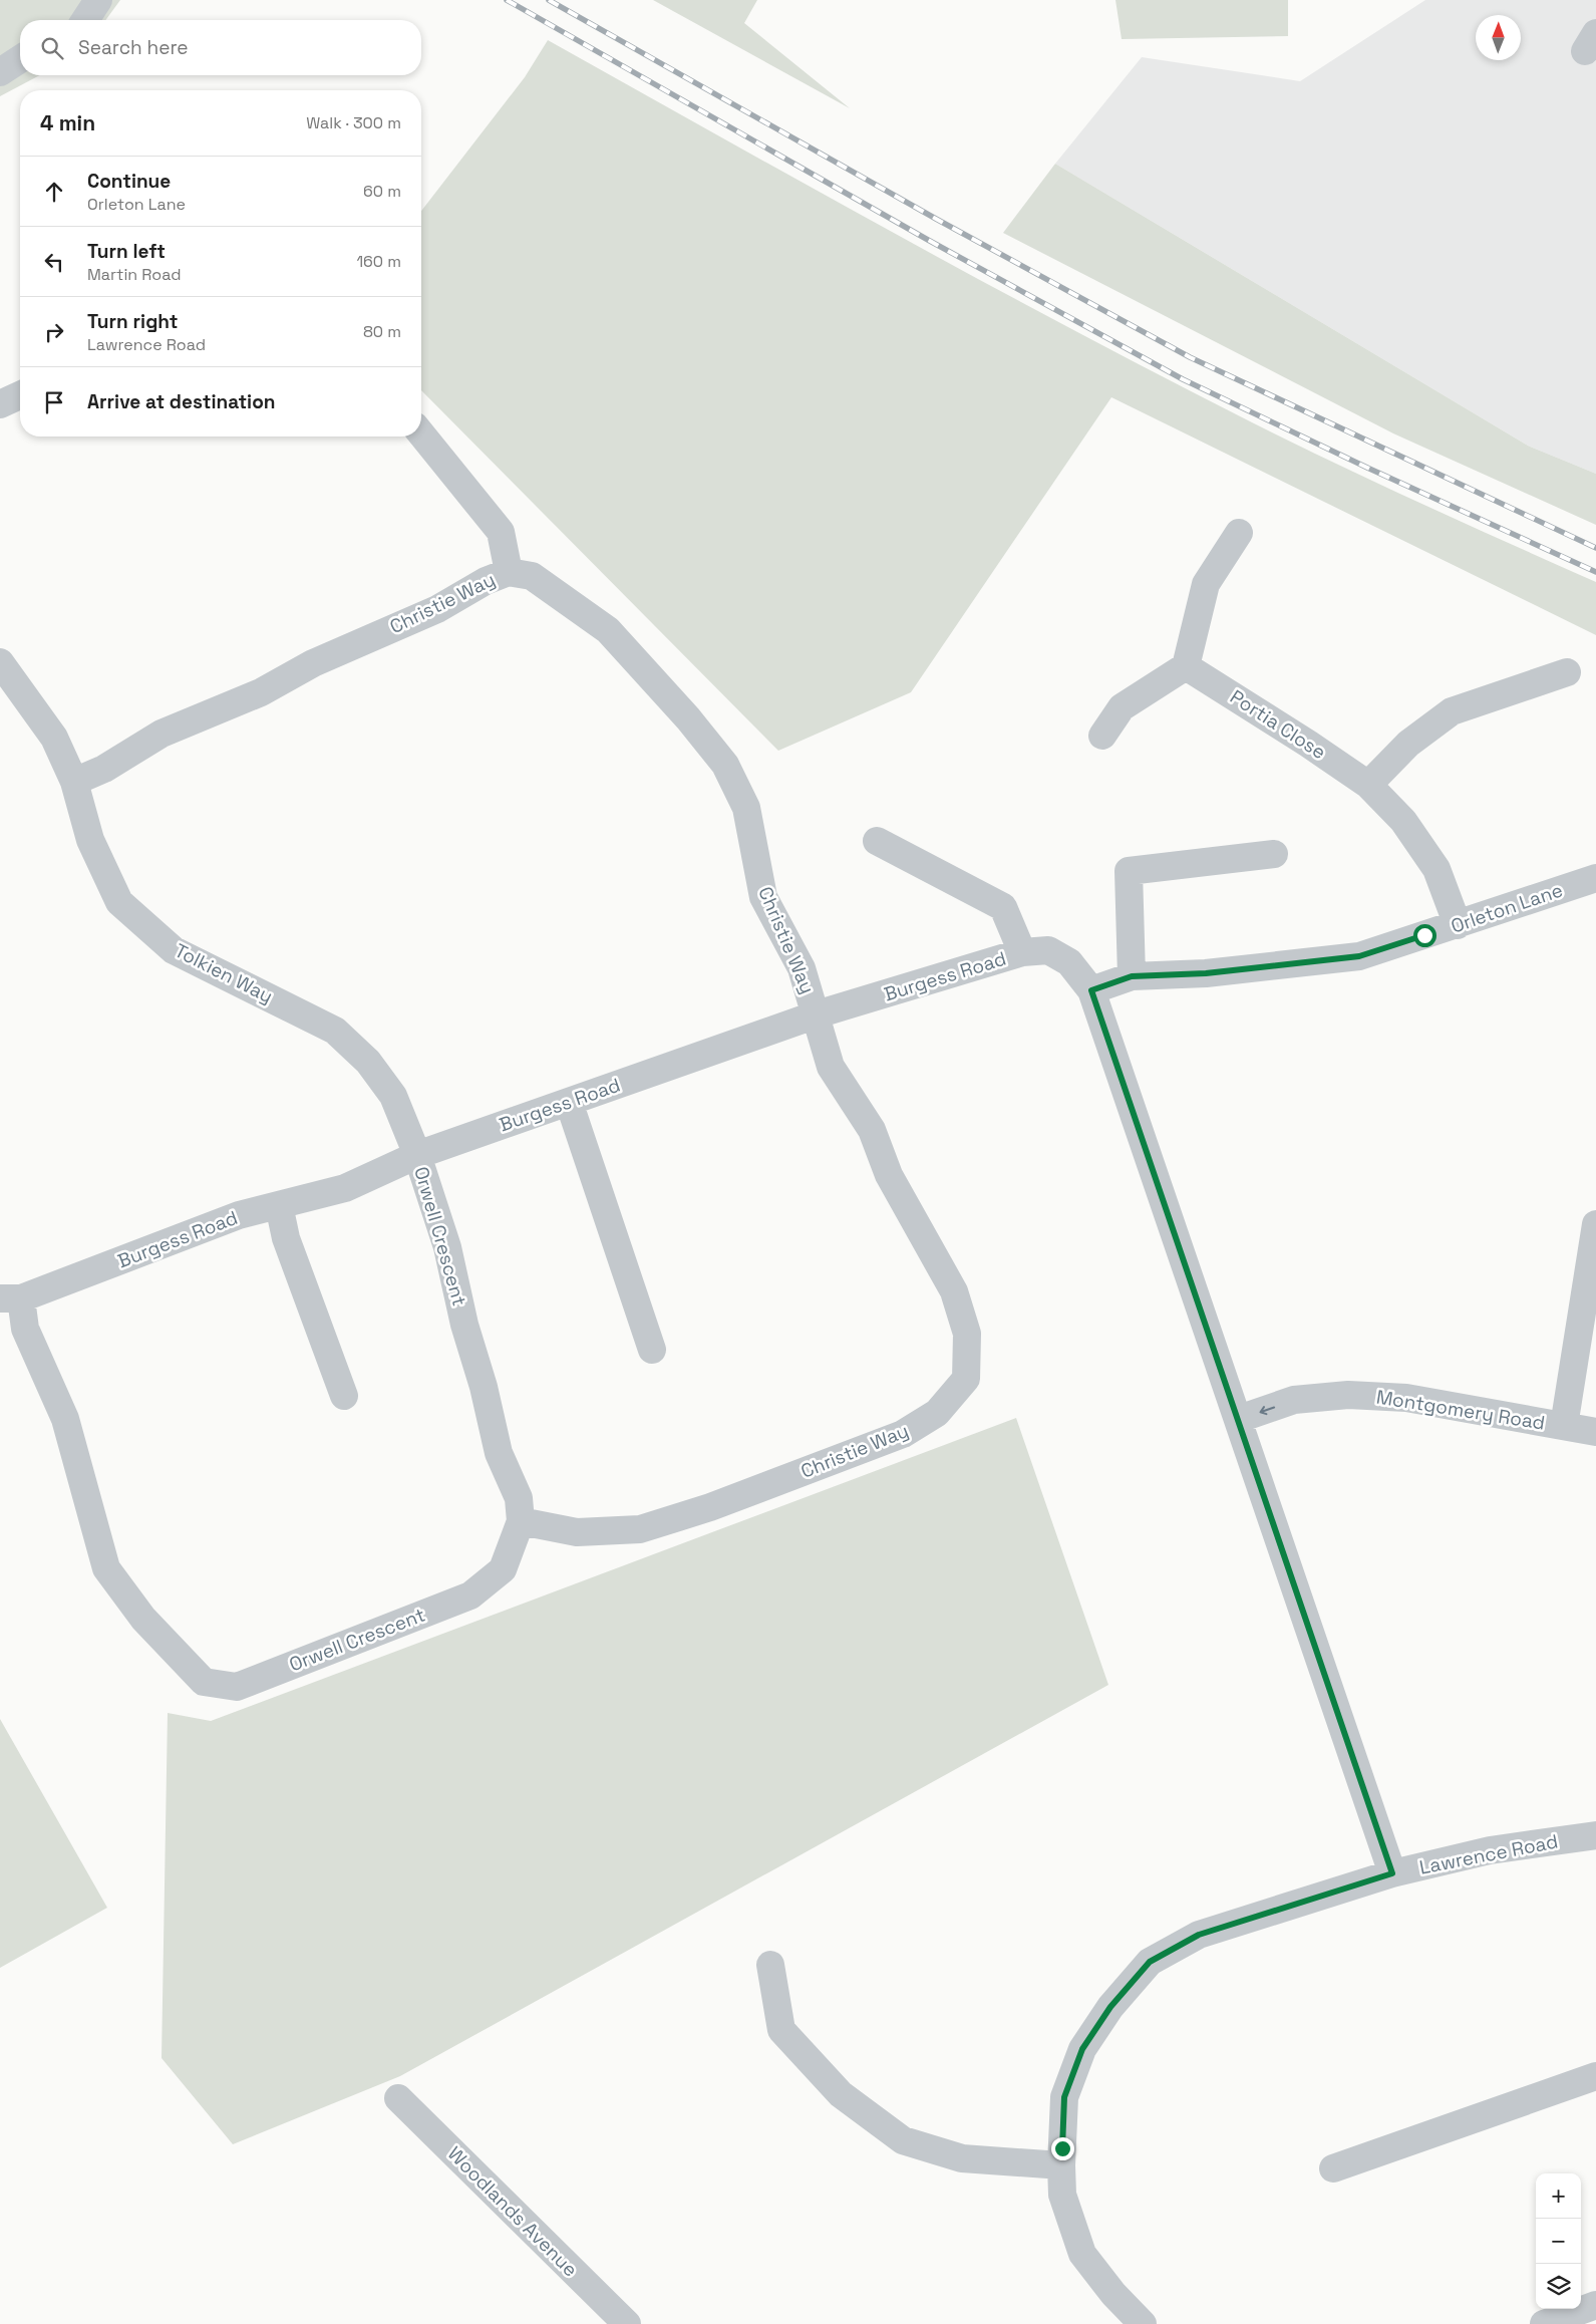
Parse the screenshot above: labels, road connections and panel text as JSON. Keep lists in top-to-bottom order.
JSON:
{
  "streets": {
    "street": [
      "Christie Way",
      "Portia Close",
      "Orleton Lane",
      "Tolkien Way",
      "Burgess Road",
      "Orwell Crescent",
      "Montgomery Road",
      "Lawrence Road",
      "Woodlands Avenue"
    ]
  },
  "crossings": [
    ["Christie Way", "Tolkien Way"],
    ["Christie Way", "Burgess Road"],
    ["Christie Way", "Orwell Crescent"],
    ["Portia Close", "Orleton Lane"],
    ["Orleton Lane", "Burgess Road"],
    ["Tolkien Way", "Burgess Road"],
    ["Tolkien Way", "Orwell Crescent"],
    ["Burgess Road", "Orwell Crescent"],
    ["Burgess Road", "Montgomery Road"],
    ["Burgess Road", "Lawrence Road"]
  ],
  "one_way": ["Montgomery Road"],
  "north": "top",
  "page": {
    "search": "Search here",
    "heading": ["4 min", "Walk · 300 m"],
    "list": [
      ["Continue", "Orleton Lane", "60 m"],
      ["Turn left", "Martin Road", "160 m"],
      ["Turn right", "Lawrence Road", "80 m"],
      "Arrive at destination"
    ],
    "map_buttons": ["+", "−"]
  }
}
